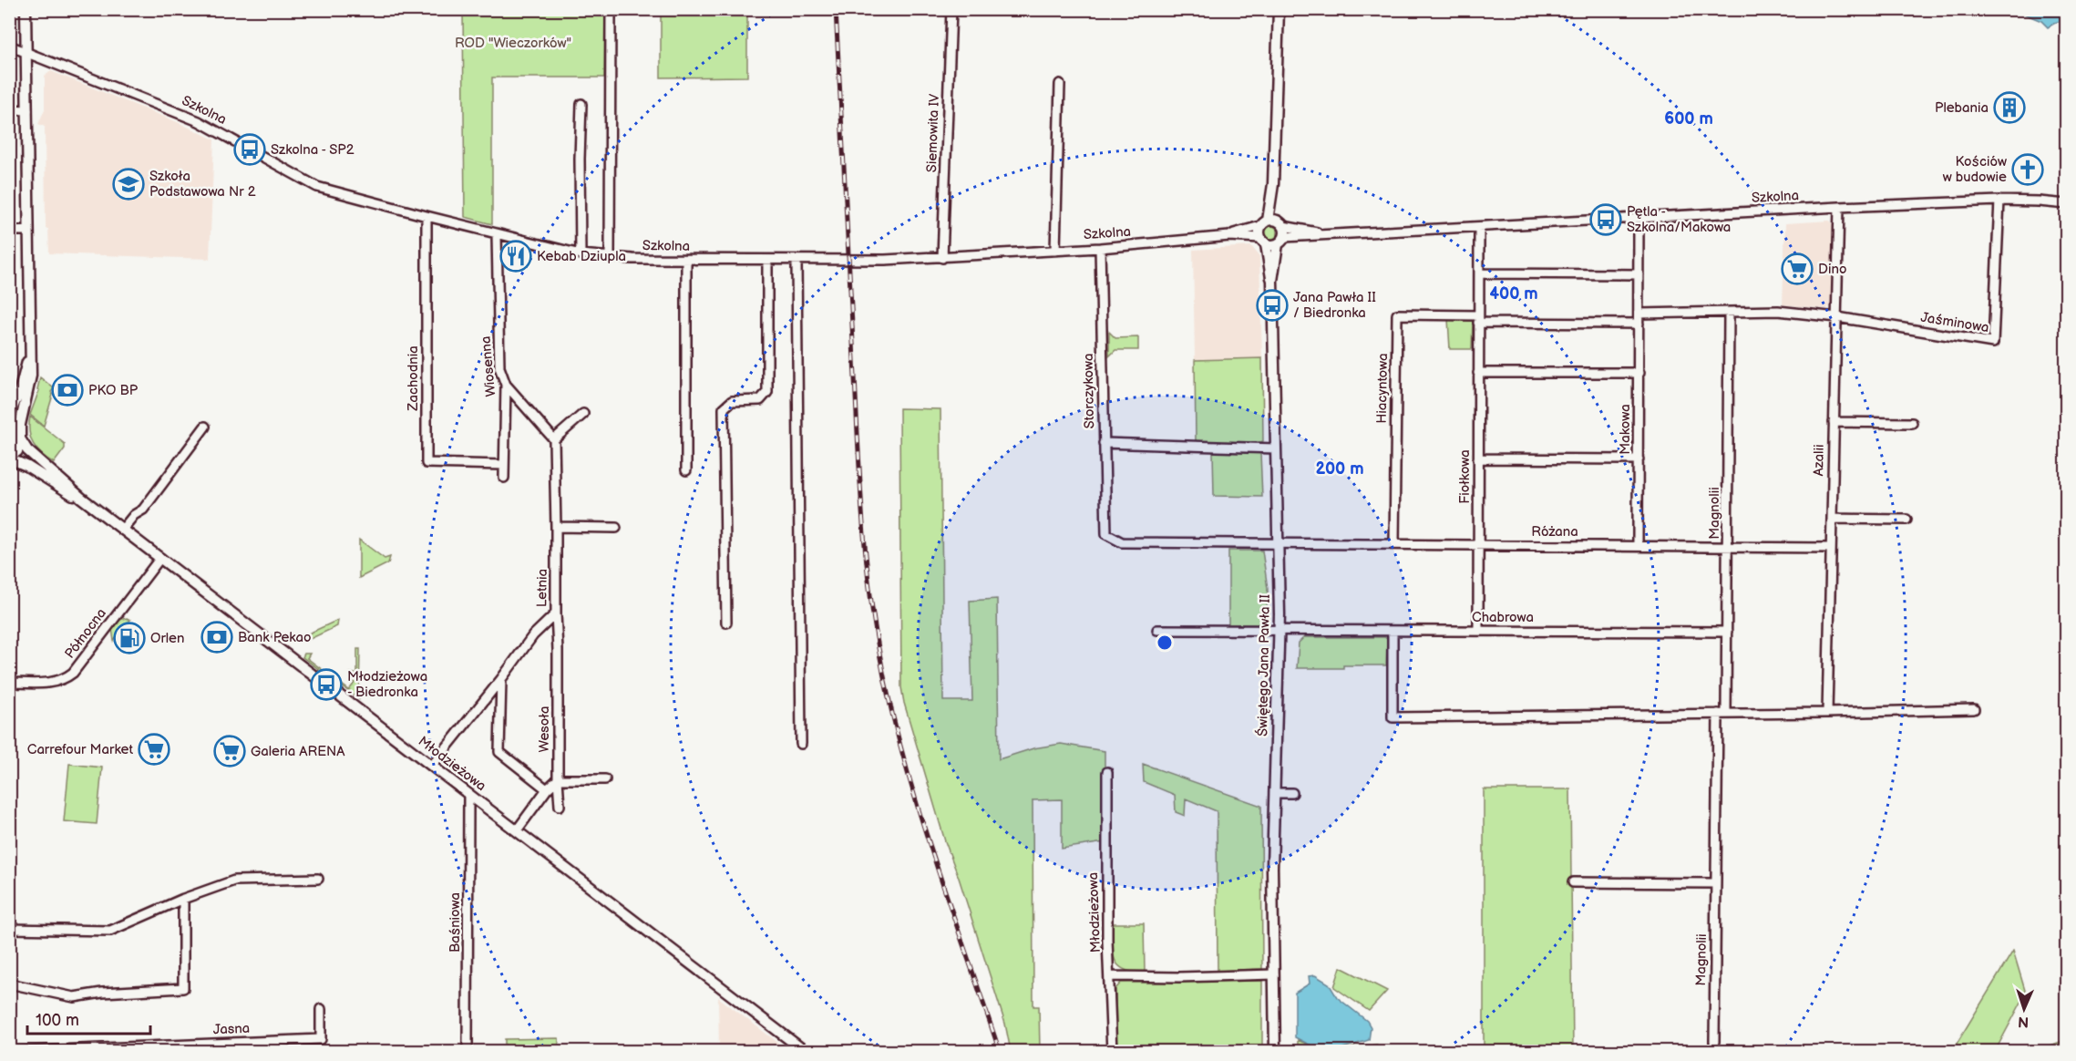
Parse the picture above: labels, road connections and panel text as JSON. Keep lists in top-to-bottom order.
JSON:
{
  "streets": {
    "street": [
      "Szkolna",
      "Siemowita IV",
      "Jaśminowa",
      "Wiosenna",
      "Zachodnia",
      "Hiacyntowa",
      "Storczykowa",
      "Makowa",
      "Azalii",
      "Fiołkowa",
      "Magnolii",
      "Różana",
      "Letnia",
      "Chabrowa",
      "Północna",
      "Świętego Jana Pawła II",
      "Wesoła",
      "Młodzieżowa",
      "Baśniowa",
      "Jasna"
    ]
  },
  "crossings": [
    ["Szkolna", "Siemowita IV"],
    ["Szkolna", "Jaśminowa"],
    ["Szkolna", "Wiosenna"],
    ["Szkolna", "Zachodnia"],
    ["Szkolna", "Storczykowa"],
    ["Szkolna", "Makowa"],
    ["Szkolna", "Azalii"],
    ["Szkolna", "Fiołkowa"],
    ["Szkolna", "Świętego Jana Pawła II"],
    ["Jaśminowa", "Azalii"],
    ["Wiosenna", "Zachodnia"],
    ["Hiacyntowa", "Fiołkowa"],
    ["Hiacyntowa", "Różana"],
    ["Storczykowa", "Różana"],
    ["Makowa", "Różana"],
    ["Azalii", "Różana"],
    ["Fiołkowa", "Różana"],
    ["Fiołkowa", "Chabrowa"],
    ["Magnolii", "Różana"],
    ["Magnolii", "Chabrowa"],
    ["Różana", "Świętego Jana Pawła II"],
    ["Letnia", "Wesoła"],
    ["Letnia", "Młodzieżowa"],
    ["Chabrowa", "Świętego Jana Pawła II"],
    ["Północna", "Młodzieżowa"],
    ["Młodzieżowa", "Baśniowa"]
  ],
  "parks": ["ROD \"Wieczorków\""],
  "places": {
    "building": ["Plebania"],
    "bus stop": [
      "Szkolna - SP2",
      "Pętla - Szkolna/Makowa",
      "Jana Pawła II / Biedronka",
      "Młodzieżowa - Biedronka"
    ],
    "church": ["Kościów w budowie"],
    "school or university": ["Szkoła Podstawowa Nr 2"],
    "restaurant": ["Kebab Dziupla"],
    "supermarket": ["Dino", "Carrefour Market", "Galeria ARENA"],
    "bank": ["PKO BP", "Bank Pekao"],
    "fuel station": ["Orlen"]
  },
  "scale_bar": "100 m",
  "north": "bottom",
  "rings": ["600 m", "400 m", "200 m"]
}
